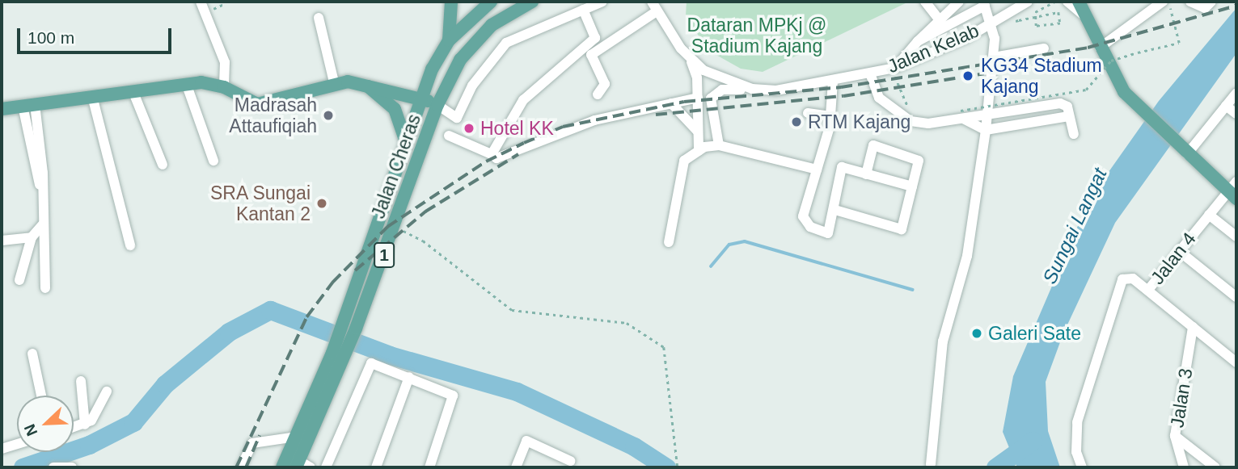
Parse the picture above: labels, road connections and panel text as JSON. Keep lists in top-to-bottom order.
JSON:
{
  "streets": {
    "main road": ["Jalan Cheras", "1"],
    "street": ["Jalan Kelab", "Jalan 4", "Jalan 3"]
  },
  "crossings": [
    ["Jalan 4", "Jalan 3"]
  ],
  "water": ["Sungai Langat"],
  "parks": ["Dataran MPKj @ Stadium Kajang"],
  "places": [
    "KG34 Stadium Kajang",
    "Madrasah Attaufiqiah",
    "RTM Kajang",
    "Hotel KK",
    "SRA Sungai Kantan 2",
    "Galeri Sate"
  ],
  "scale_bar": "100 m",
  "north": "bottom left"
}
